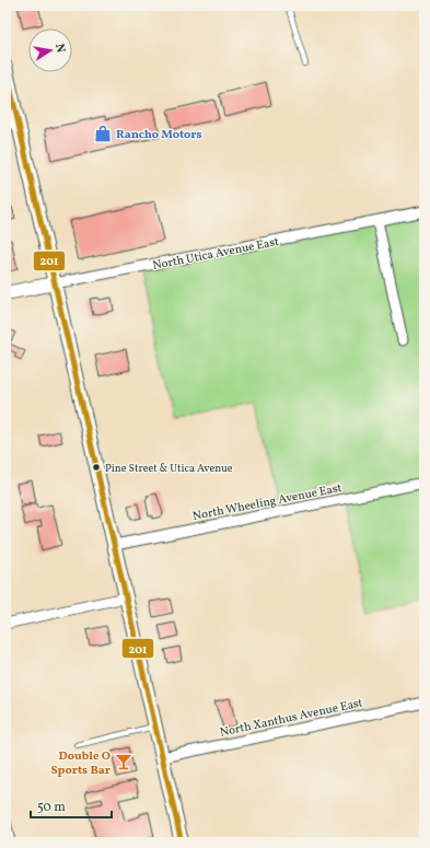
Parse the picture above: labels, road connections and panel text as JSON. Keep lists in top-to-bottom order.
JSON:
{
  "streets": {
    "main road": ["North Utica Avenue East"],
    "street": ["North Wheeling Avenue East", "North Xanthus Avenue East"]
  },
  "places": {
    "shop": ["Rancho Motors"],
    "other": ["Pine Street & Utica Avenue"],
    "bar": ["Double O Sports Bar"]
  },
  "lines": ["transit line 201"],
  "scale_bar": "50 m",
  "north": "right"
}
